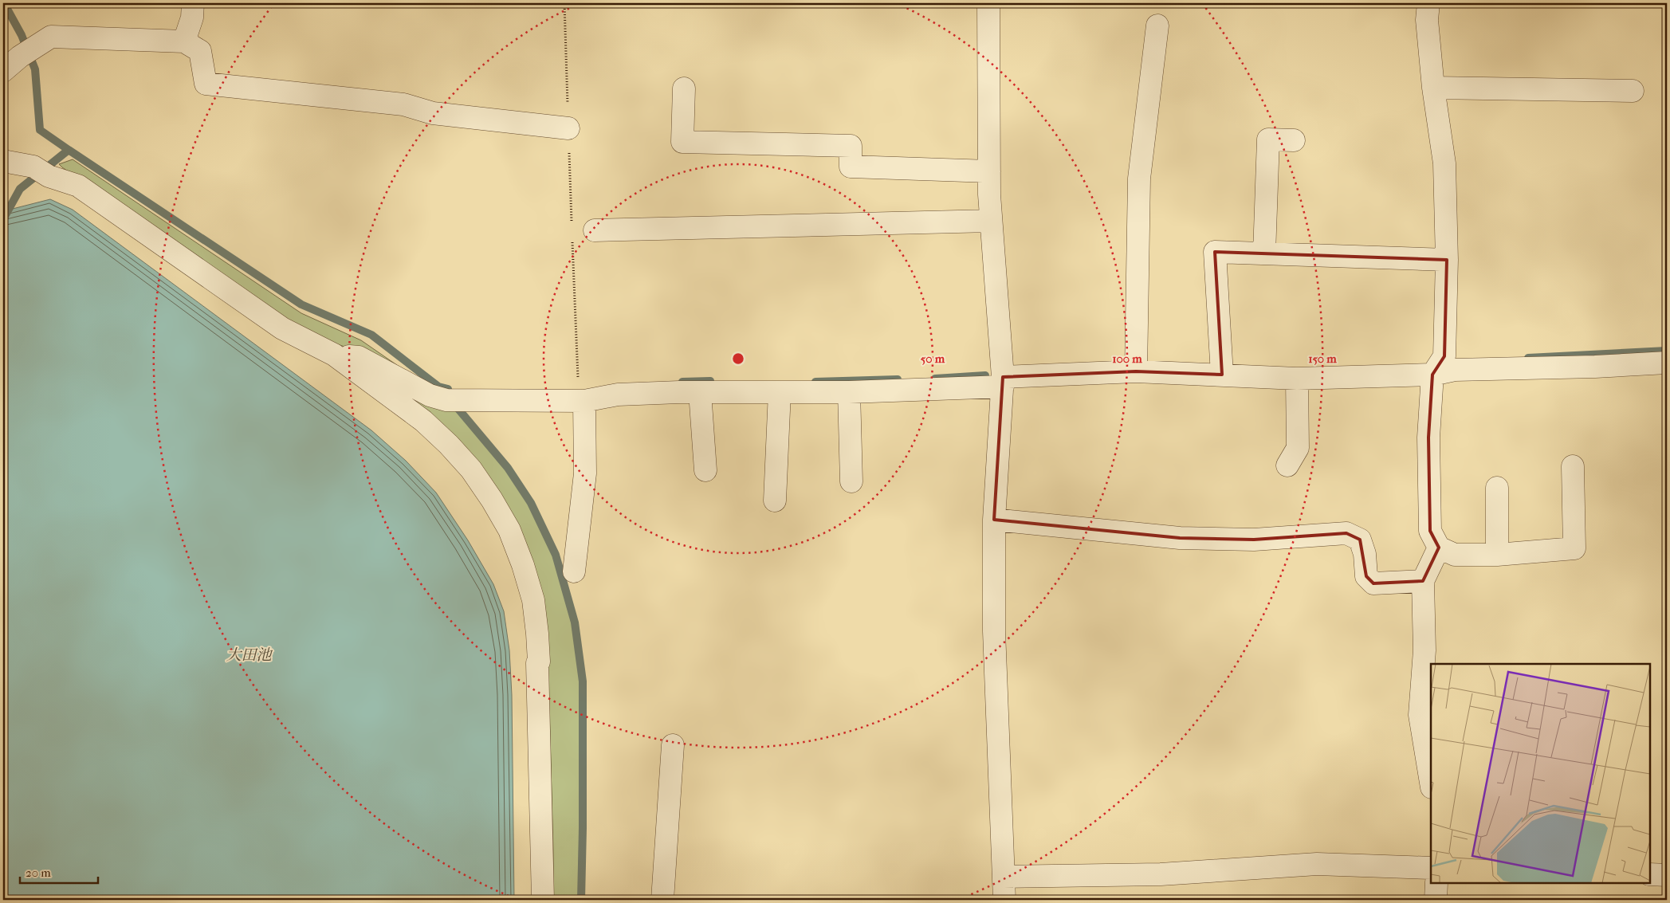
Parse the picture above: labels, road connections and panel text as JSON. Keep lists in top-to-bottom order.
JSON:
{
  "water": ["大田池"],
  "scale_bar": "20 m",
  "rings": ["50 m", "100 m", "150 m"]
}
